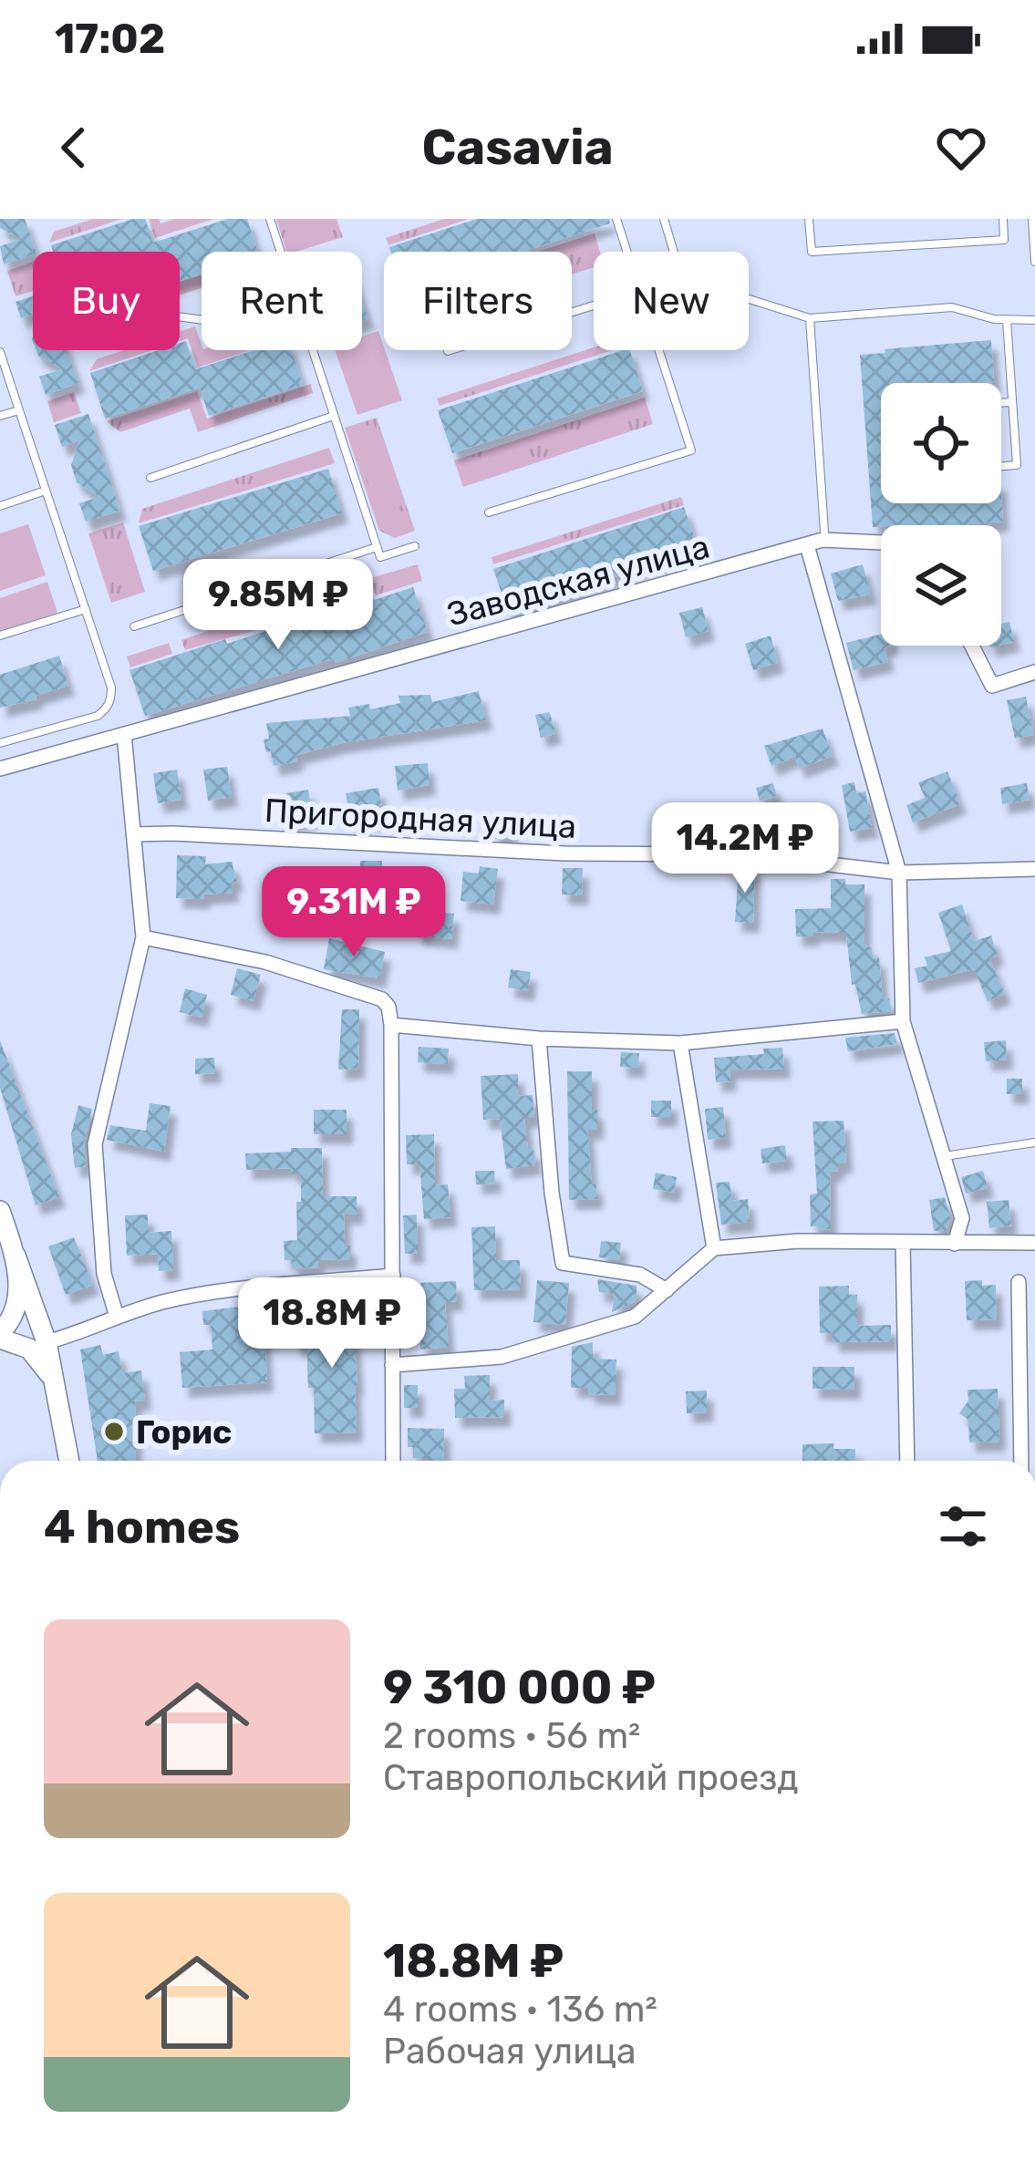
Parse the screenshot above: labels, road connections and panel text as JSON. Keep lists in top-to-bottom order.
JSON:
{
  "streets": {
    "street": ["Заводская улица", "Пригородная улица"]
  },
  "places": ["Горис"],
  "page": {
    "status": "17:02",
    "header": "Casavia",
    "chip": [
      "Buy",
      "Rent",
      "Filters",
      "New"
    ],
    "price": [
      "9.85M ₽",
      "14.2M ₽",
      "9.31M ₽",
      "18.8M ₽"
    ],
    "heading": "4 homes",
    "list": [
      {
        "name": "9 310 000 ₽",
        "note": "2 rooms · 56 m² · Ставропольский проезд"
      },
      {
        "name": "18.8M ₽",
        "note": "4 rooms · 136 m² · Рабочая улица"
      }
    ]
  }
}
